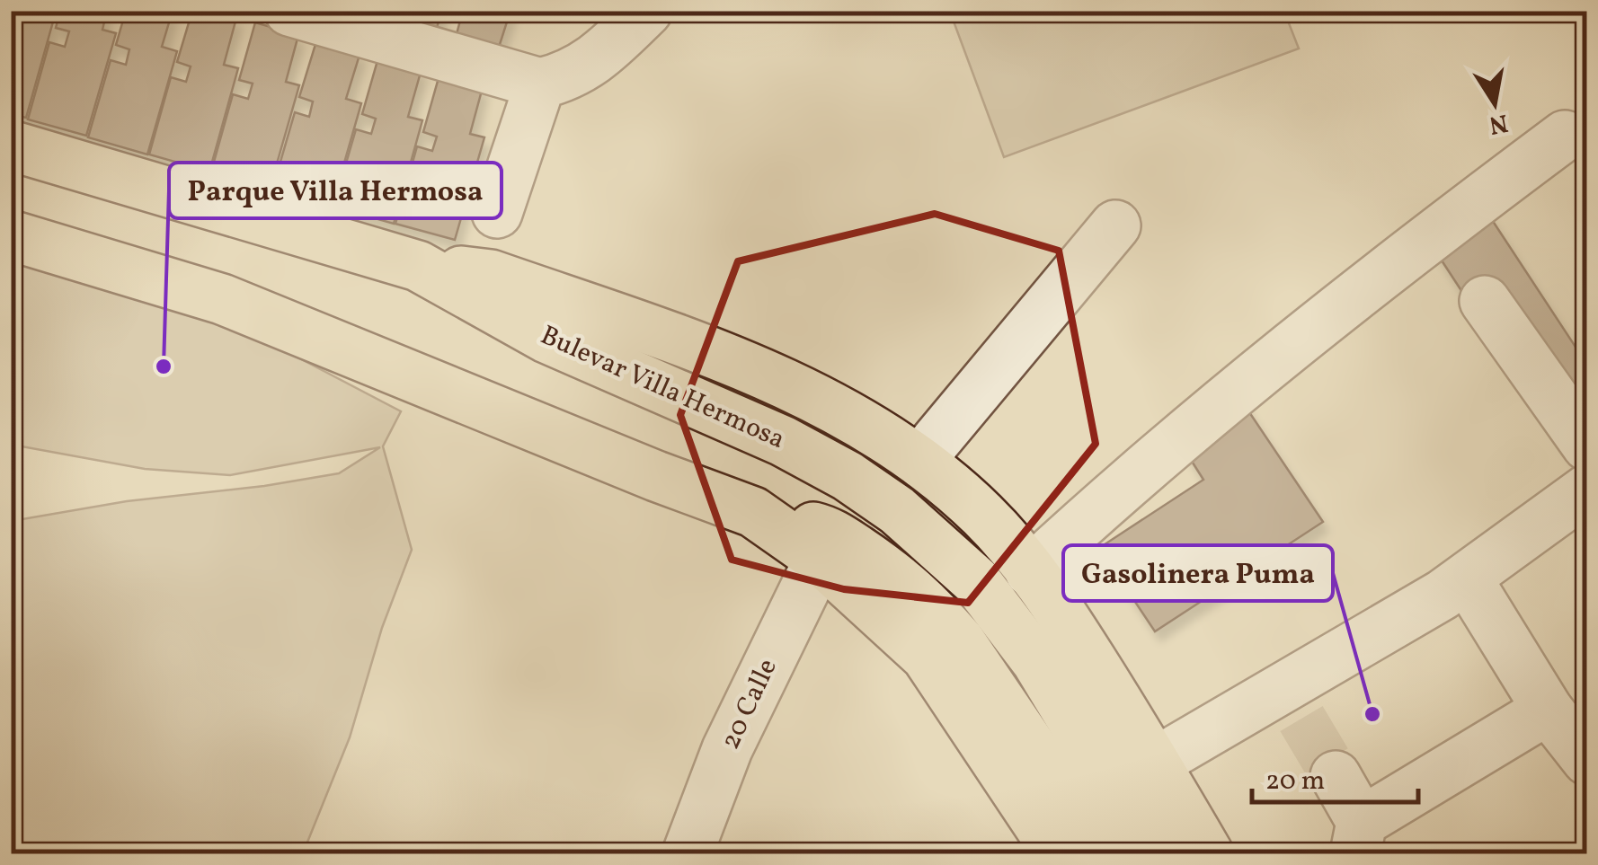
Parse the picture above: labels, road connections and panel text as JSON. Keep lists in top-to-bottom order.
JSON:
{
  "streets": {
    "main road": ["Bulevar Villa Hermosa"],
    "street": ["20 Calle"]
  },
  "places": ["Parque Villa Hermosa", "Gasolinera Puma"],
  "scale_bar": "20 m",
  "north": "bottom"
}
